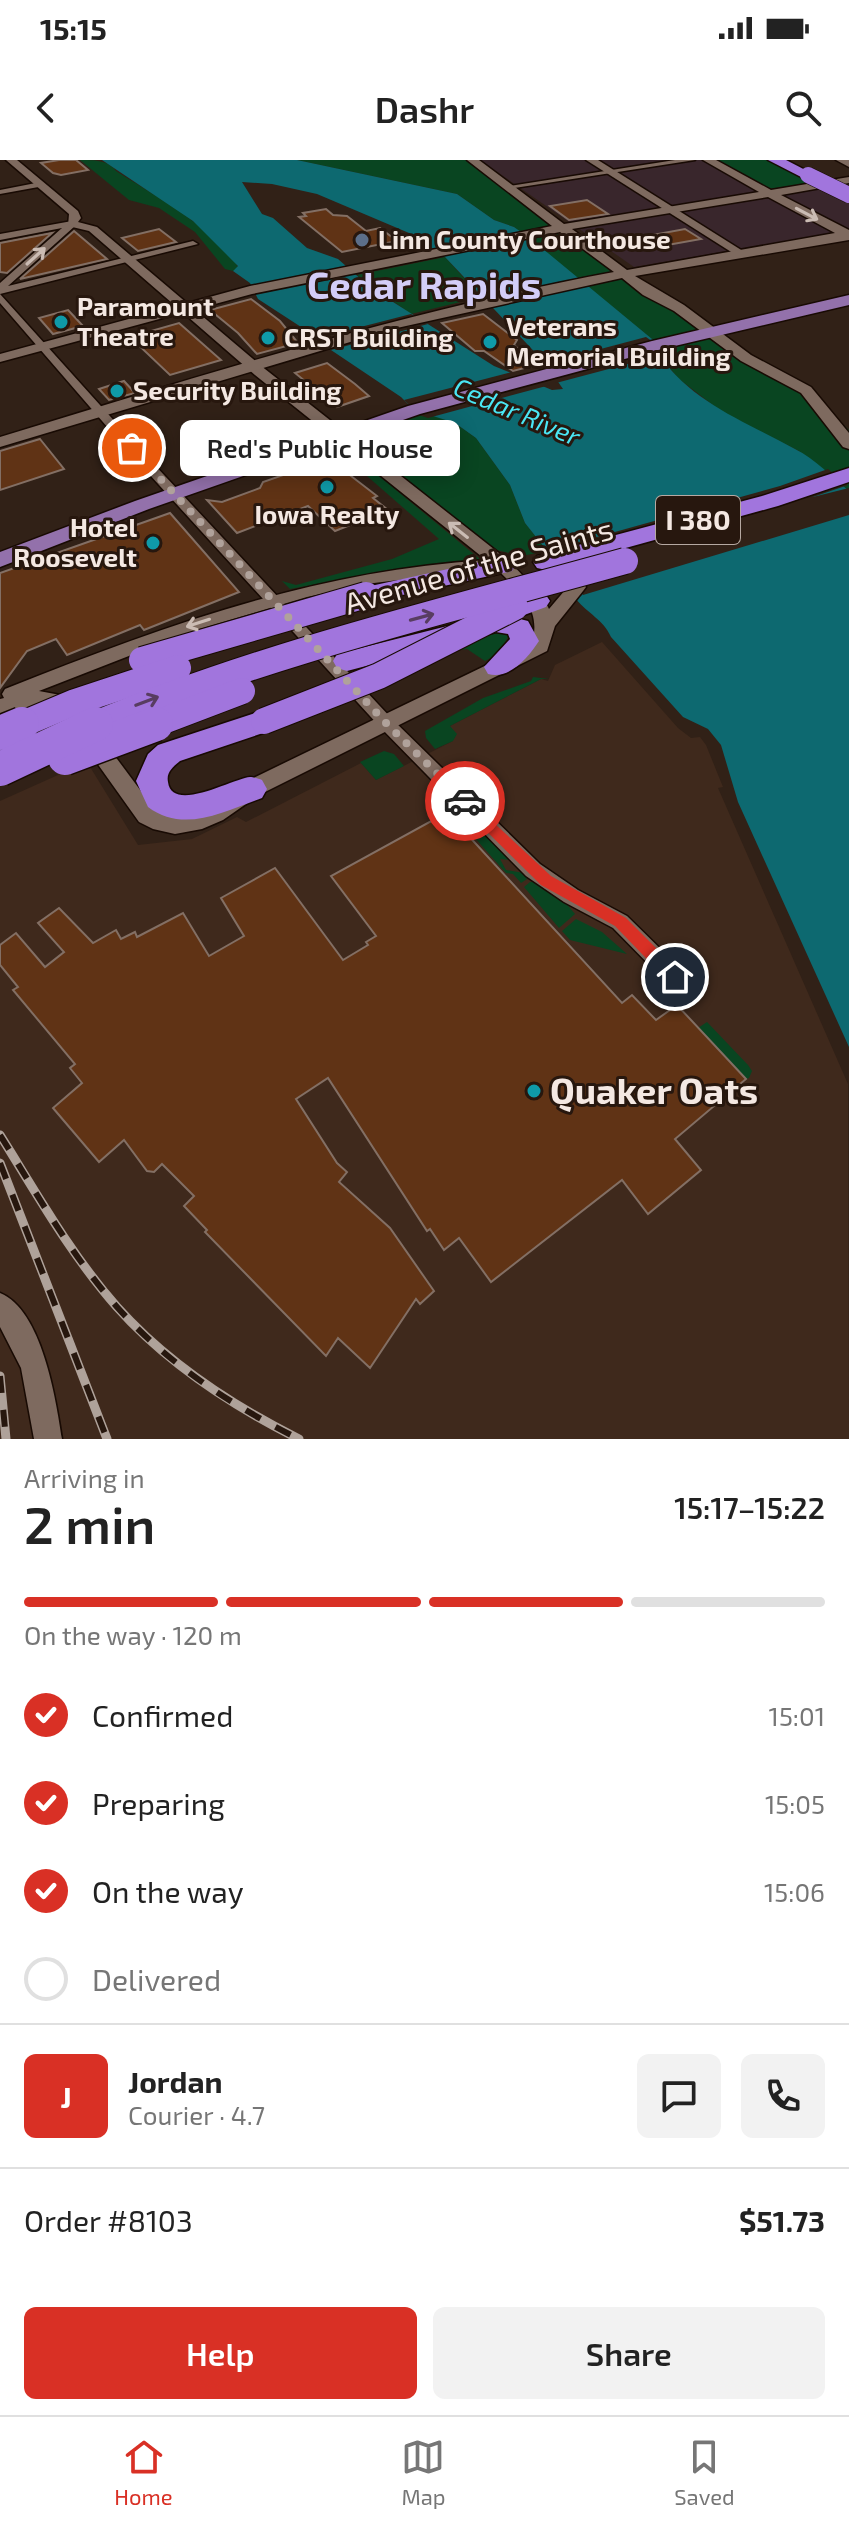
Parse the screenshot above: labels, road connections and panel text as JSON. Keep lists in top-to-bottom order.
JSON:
{
  "streets": {
    "highway": ["I 380", "Avenue of the Saints"]
  },
  "districts": ["Cedar Rapids"],
  "water": ["Cedar River"],
  "places": [
    "Linn County Courthouse",
    "Paramount Theatre",
    "CRST Building",
    "Veterans Memorial Building",
    "Security Building",
    "Red's Public House",
    "Iowa Realty",
    "Hotel Roosevelt",
    "Quaker Oats"
  ],
  "page": {
    "status": "15:15",
    "header": "Dashr",
    "bubble": "Red's Public House",
    "heading": ["2 min", "Arriving in", "15:17–15:22"],
    "panel": [
      "Jordan",
      "Courier · 4.7",
      "Order #8103",
      "$51.73"
    ],
    "bar": "On the way · 120 m",
    "list": [
      ["Confirmed", "15:01"],
      ["Preparing", "15:05"],
      ["On the way", "15:06"],
      "Delivered"
    ],
    "round": "J",
    "buttons": ["Help", "Share"],
    "tabs": ["Home", "Map", "Saved"]
  }
}
